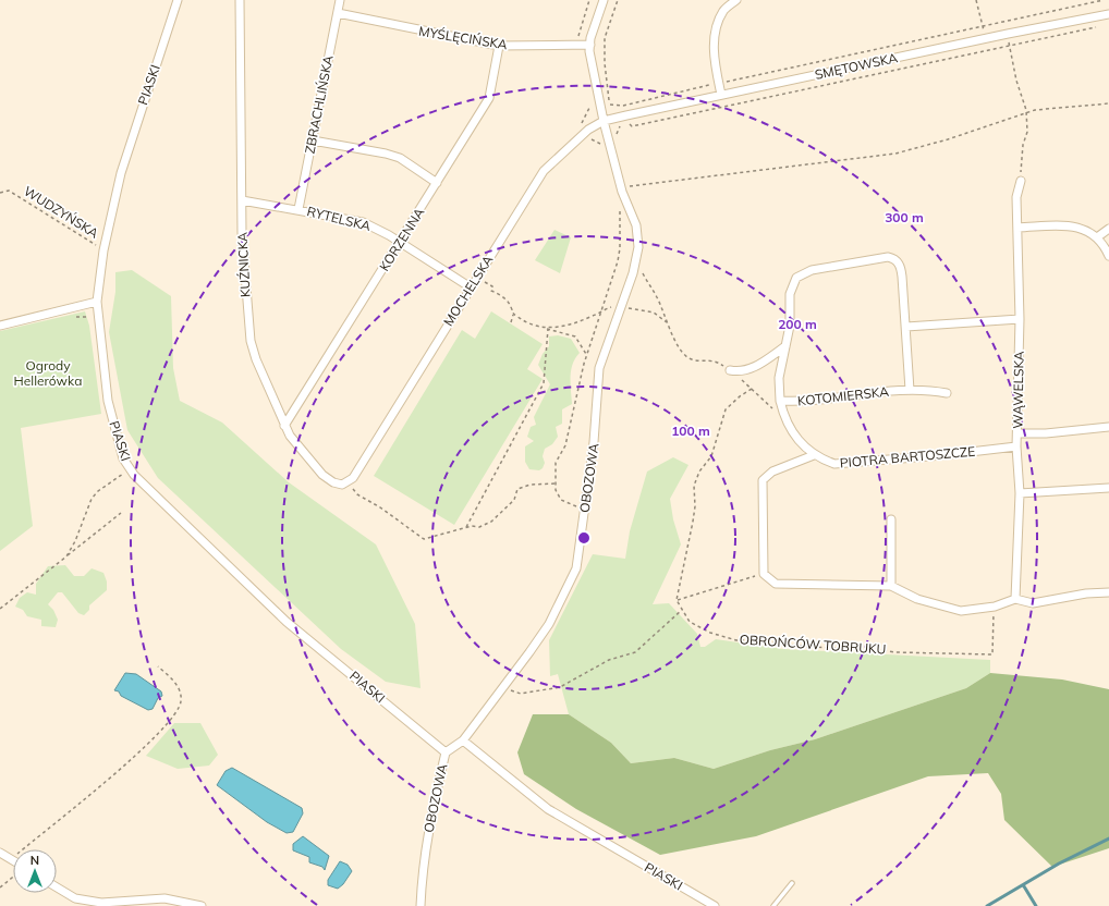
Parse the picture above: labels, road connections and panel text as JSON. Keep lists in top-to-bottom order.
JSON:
{
  "streets": {
    "street": [
      "MYŚLĘCIŃSKA",
      "SMĘTOWSKA",
      "PIASKI",
      "ZBRACHLIŃSKA",
      "RYTELSKA",
      "KORZENNA",
      "KUŹNICKA",
      "MOCHELSKA",
      "WĄWELSKA",
      "KOTOMIERSKA",
      "PIOTRA BARTOSZCZE",
      "OBOZOWA"
    ],
    "path": ["WUDZYŃSKA", "OBROŃCÓW TOBRUKU"]
  },
  "crossings": [
    ["MYŚLĘCIŃSKA", "ZBRACHLIŃSKA"],
    ["MYŚLĘCIŃSKA", "KORZENNA"],
    ["MYŚLĘCIŃSKA", "OBOZOWA"],
    ["SMĘTOWSKA", "MOCHELSKA"],
    ["SMĘTOWSKA", "OBOZOWA"],
    ["PIASKI", "WUDZYŃSKA"],
    ["PIASKI", "OBOZOWA"],
    ["ZBRACHLIŃSKA", "RYTELSKA"],
    ["RYTELSKA", "KORZENNA"],
    ["RYTELSKA", "KUŹNICKA"],
    ["RYTELSKA", "MOCHELSKA"],
    ["KORZENNA", "KUŹNICKA"],
    ["KUŹNICKA", "MOCHELSKA"],
    ["MOCHELSKA", "OBOZOWA"],
    ["WĄWELSKA", "PIOTRA BARTOSZCZE"],
    ["KOTOMIERSKA", "PIOTRA BARTOSZCZE"]
  ],
  "parks": ["Ogrody Hellerówka"],
  "north": "top",
  "rings": ["300 m", "200 m", "100 m"]
}
